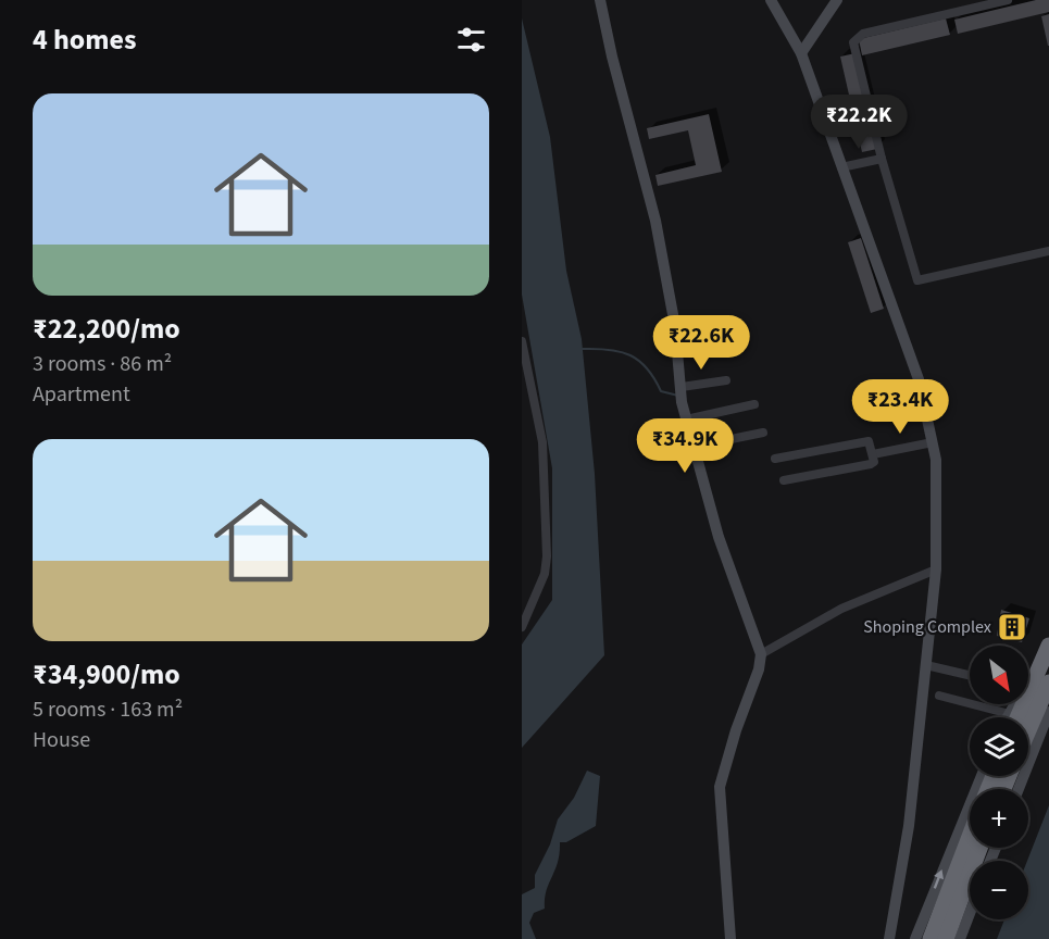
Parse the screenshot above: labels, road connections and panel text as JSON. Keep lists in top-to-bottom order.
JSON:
{
  "places": {
    "building": ["Shoping Complex"]
  },
  "north": "bottom right",
  "page": {
    "heading": "4 homes",
    "list": [
      {
        "name": "₹22,200/mo",
        "note": "3 rooms · 86 m² · Apartment"
      },
      {
        "name": "₹34,900/mo",
        "note": "5 rooms · 163 m² · House"
      }
    ],
    "price": [
      "₹22.2K",
      "₹22.6K",
      "₹23.4K",
      "₹34.9K"
    ],
    "map_buttons": ["+", "−"]
  }
}
